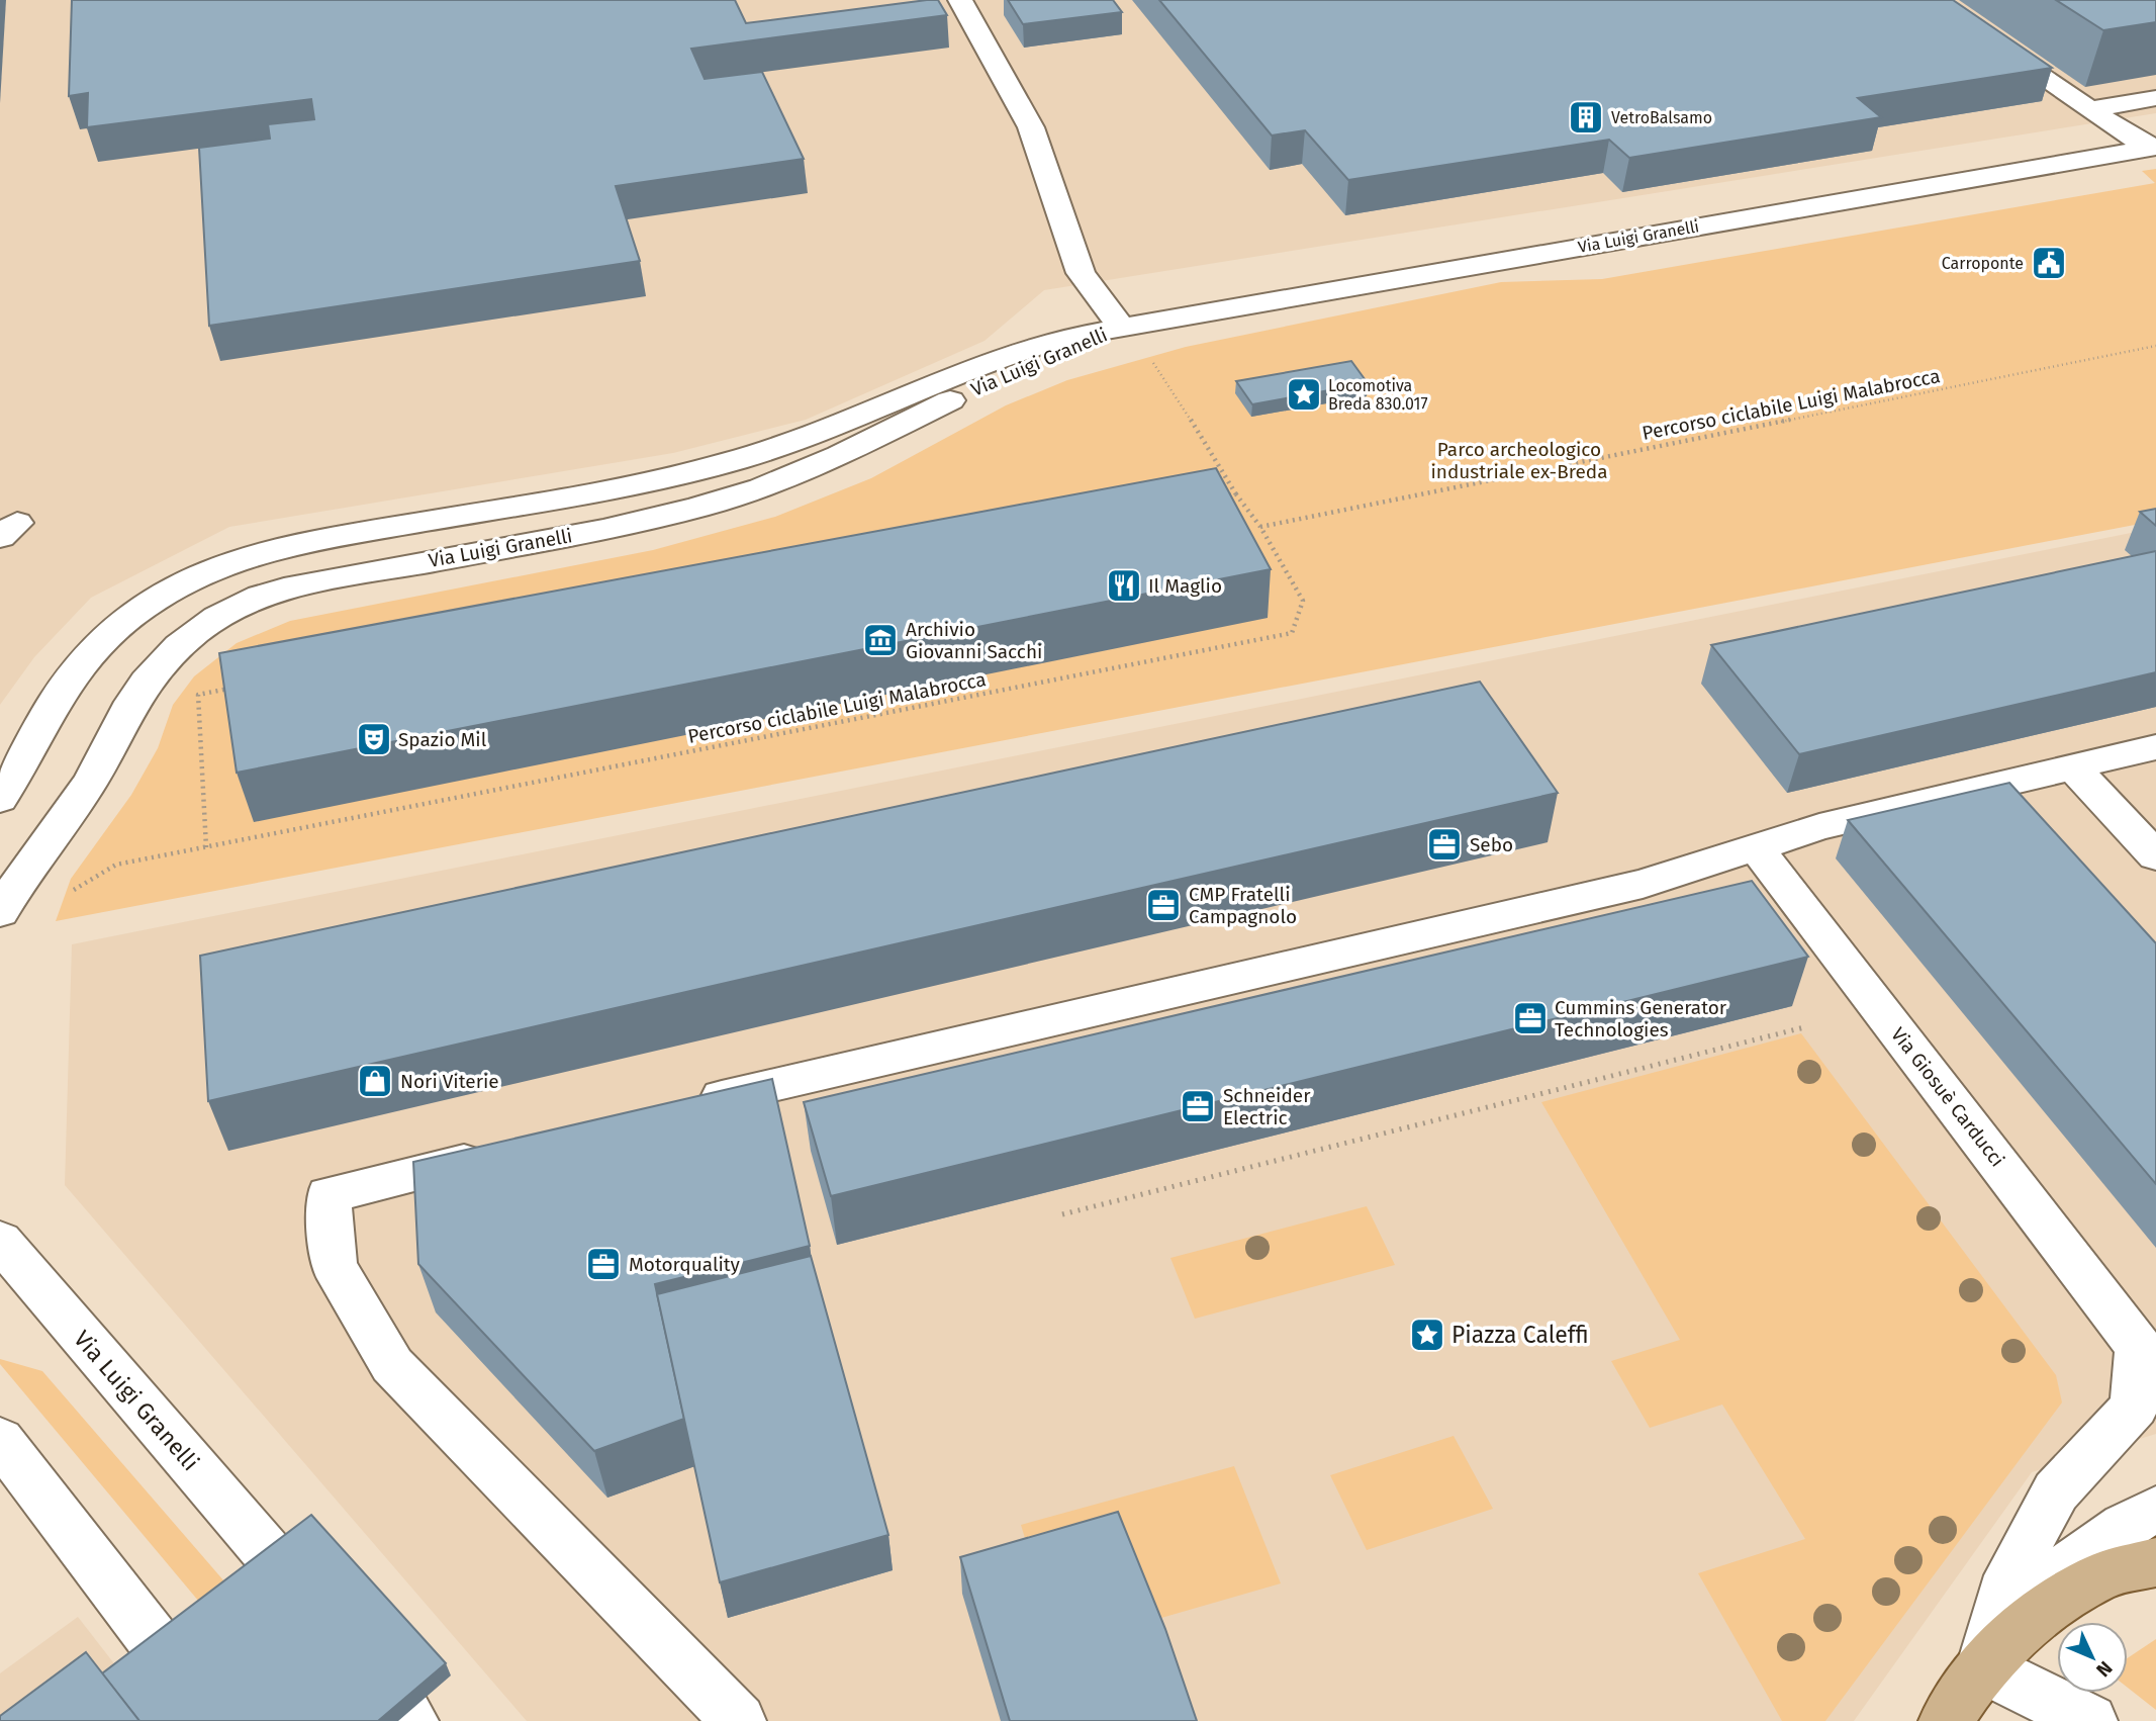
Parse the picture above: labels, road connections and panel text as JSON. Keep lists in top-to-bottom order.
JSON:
{
  "streets": {
    "street": ["Via Luigi Granelli", "Via Giosuè Carducci"],
    "path": ["Percorso ciclabile Luigi Malabrocca"]
  },
  "parks": ["Parco archeologico industriale ex-Breda"],
  "places": {
    "building": ["VetroBalsamo"],
    "public building": ["Carroponte"],
    "place": ["Locomotiva Breda 830.017", "Piazza Caleffi"],
    "restaurant": ["Il Maglio"],
    "museum": ["Archivio Giovanni Sacchi"],
    "theatre": ["Spazio Mil"],
    "office": [
      "Sebo",
      "CMP Fratelli Campagnolo",
      "Cummins Generator Technologies",
      "Schneider Electric",
      "Motorquality"
    ],
    "shop": ["Nori Viterie"]
  },
  "north": "bottom right"
}
